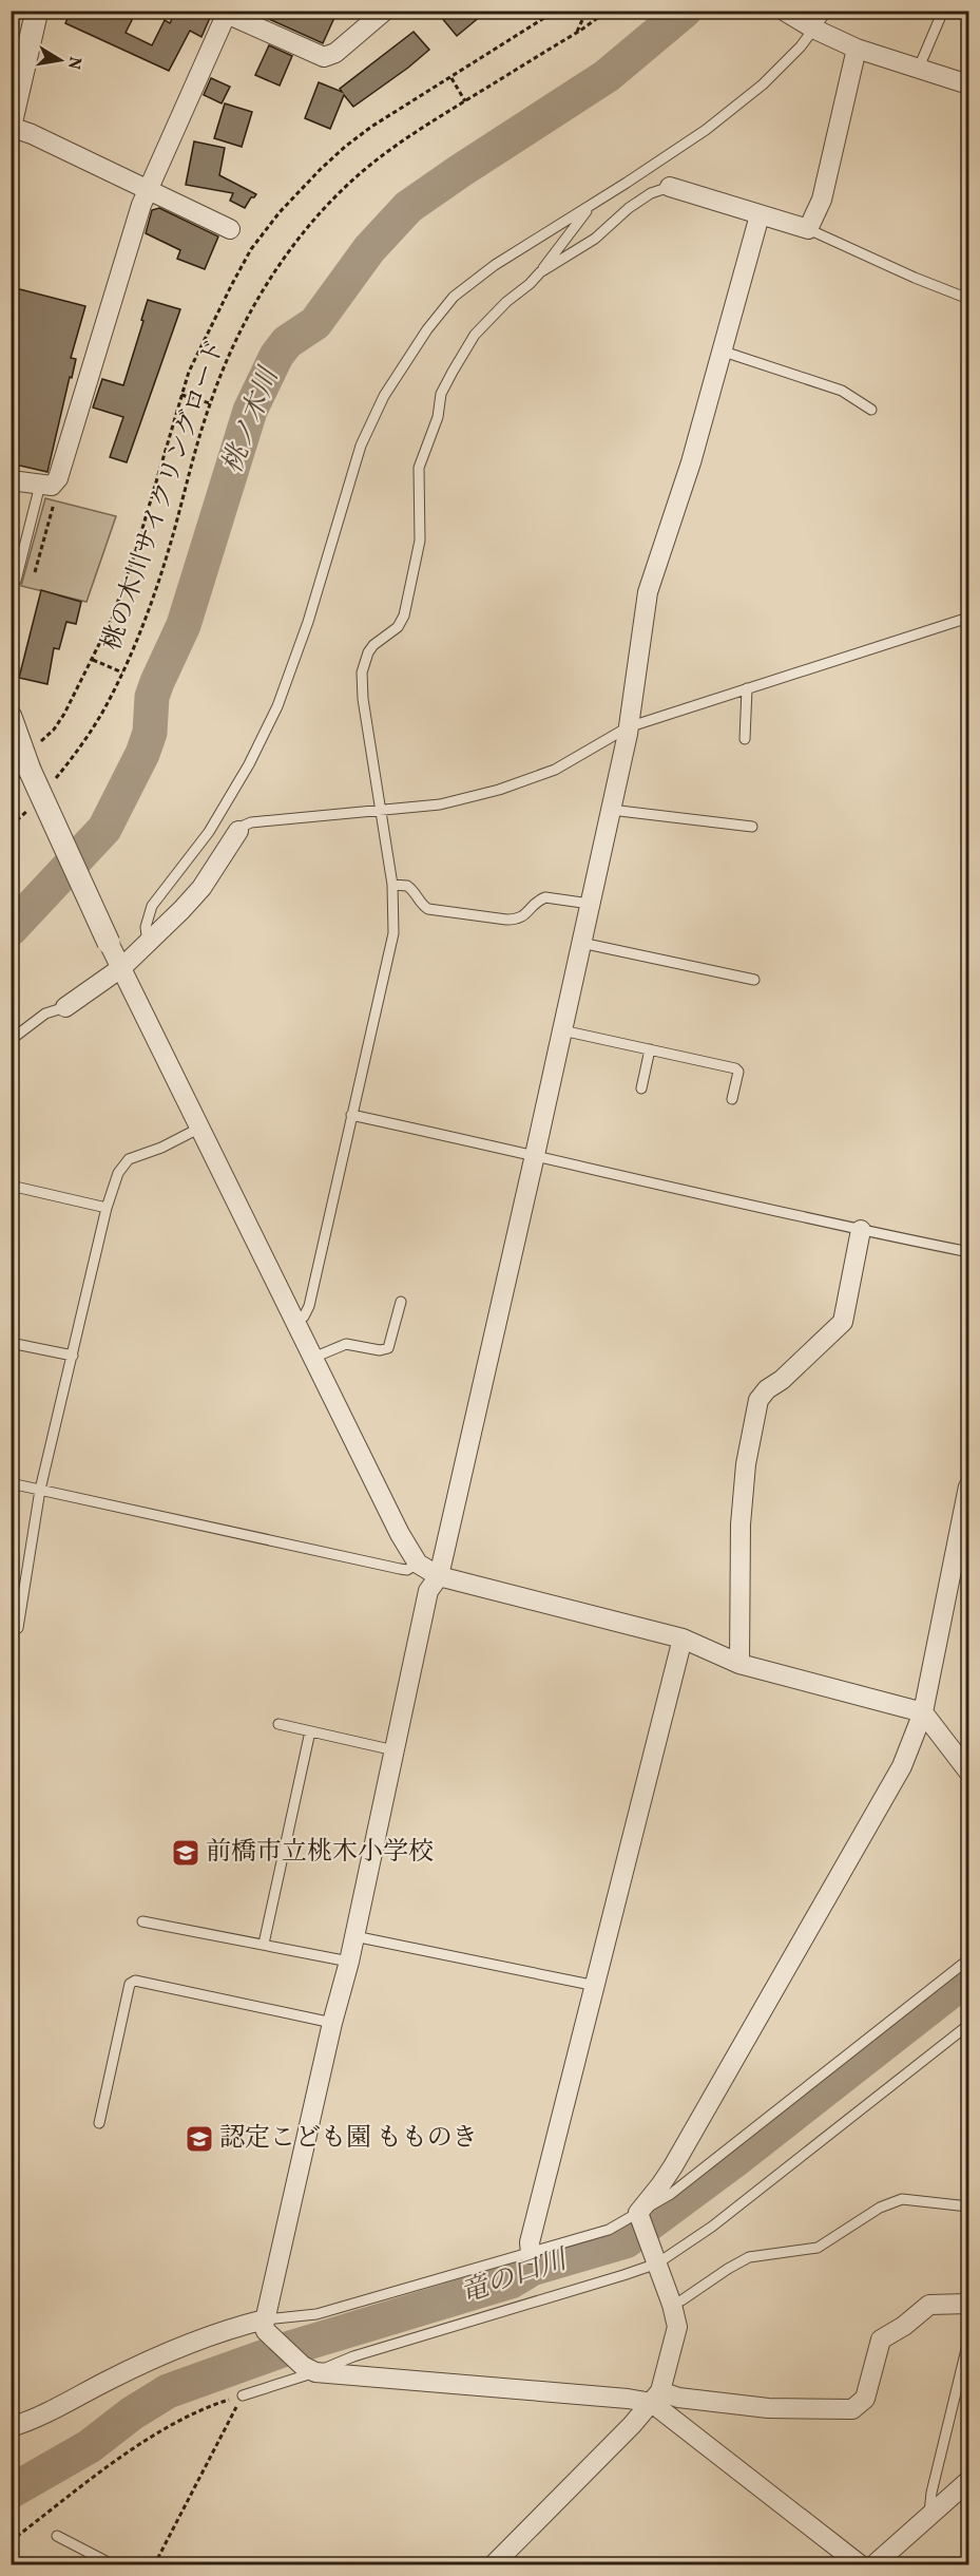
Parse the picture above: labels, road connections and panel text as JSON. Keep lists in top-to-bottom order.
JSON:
{
  "streets": {
    "path": ["桃の木川サイクリングロード"]
  },
  "water": ["桃ノ木川", "竜の口川"],
  "places": {
    "school or university": ["前橋市立桃木小学校", "認定こども園 もものき"]
  },
  "north": "right"
}
